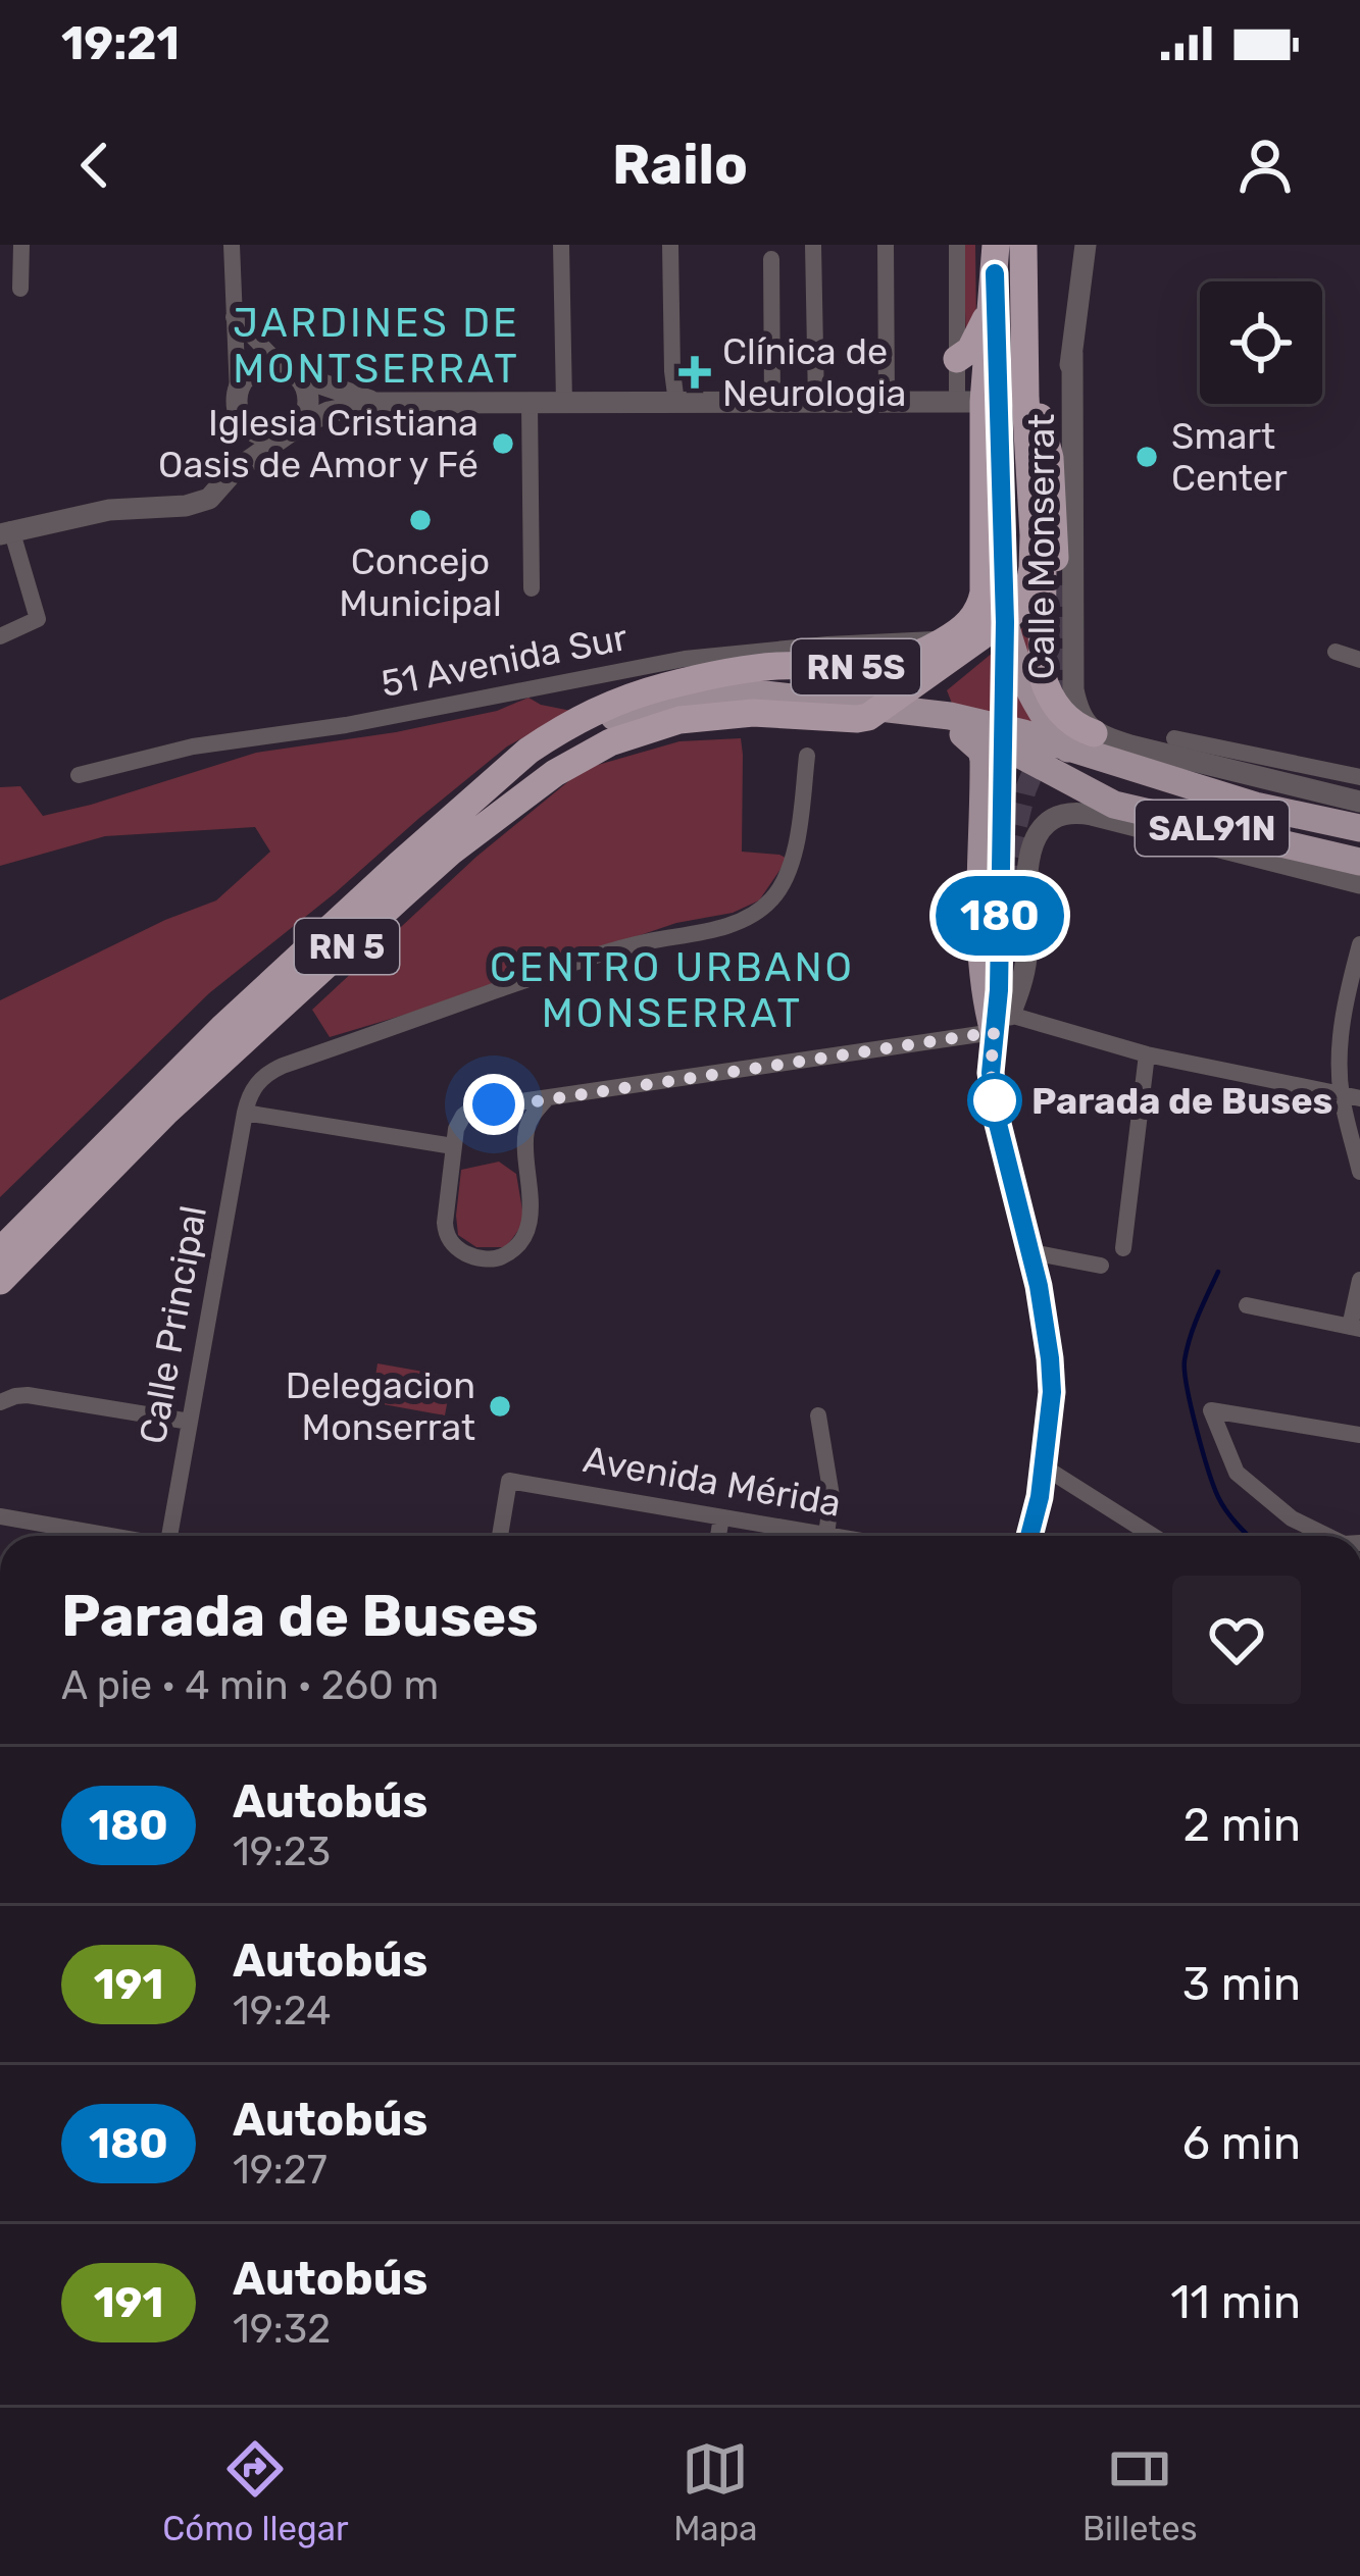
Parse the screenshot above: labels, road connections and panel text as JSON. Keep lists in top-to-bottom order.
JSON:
{
  "streets": {
    "highway": ["RN 5S", "RN 5"],
    "main road": ["SAL91N"],
    "street": [
      "Calle Monserrat",
      "51 Avenida Sur",
      "Calle Principal",
      "Avenida Mérida"
    ]
  },
  "crossings": [
    ["Calle Monserrat", "RN 5S"],
    ["51 Avenida Sur", "RN 5S"],
    ["RN 5S", "RN 5"],
    ["SAL91N", "RN 5"]
  ],
  "districts": ["JARDINES DE MONTSERRAT", "CENTRO URBANO MONSERRAT"],
  "places": {
    "health": ["Clínica de Neurologia"],
    "other": [
      "Iglesia Cristiana Oasis de Amor y Fé",
      "Smart Center",
      "Concejo Municipal",
      "Parada de Buses",
      "Delegacion Monserrat"
    ]
  },
  "lines": ["bus line 180"],
  "page": {
    "status": "19:21",
    "header": "Railo",
    "on_map": "180",
    "heading": ["Parada de Buses", "A pie · 4 min · 260 m"],
    "list": [
      {
        "mark": "180",
        "name": "Autobús",
        "note": "19:23",
        "value": "2 min"
      },
      {
        "mark": "191",
        "name": "Autobús",
        "note": "19:24",
        "value": "3 min"
      },
      {
        "mark": "180",
        "name": "Autobús",
        "note": "19:27",
        "value": "6 min"
      },
      {
        "mark": "191",
        "name": "Autobús",
        "note": "19:32",
        "value": "11 min"
      }
    ],
    "tabs": ["Cómo llegar", "Mapa", "Billetes"]
  }
}
